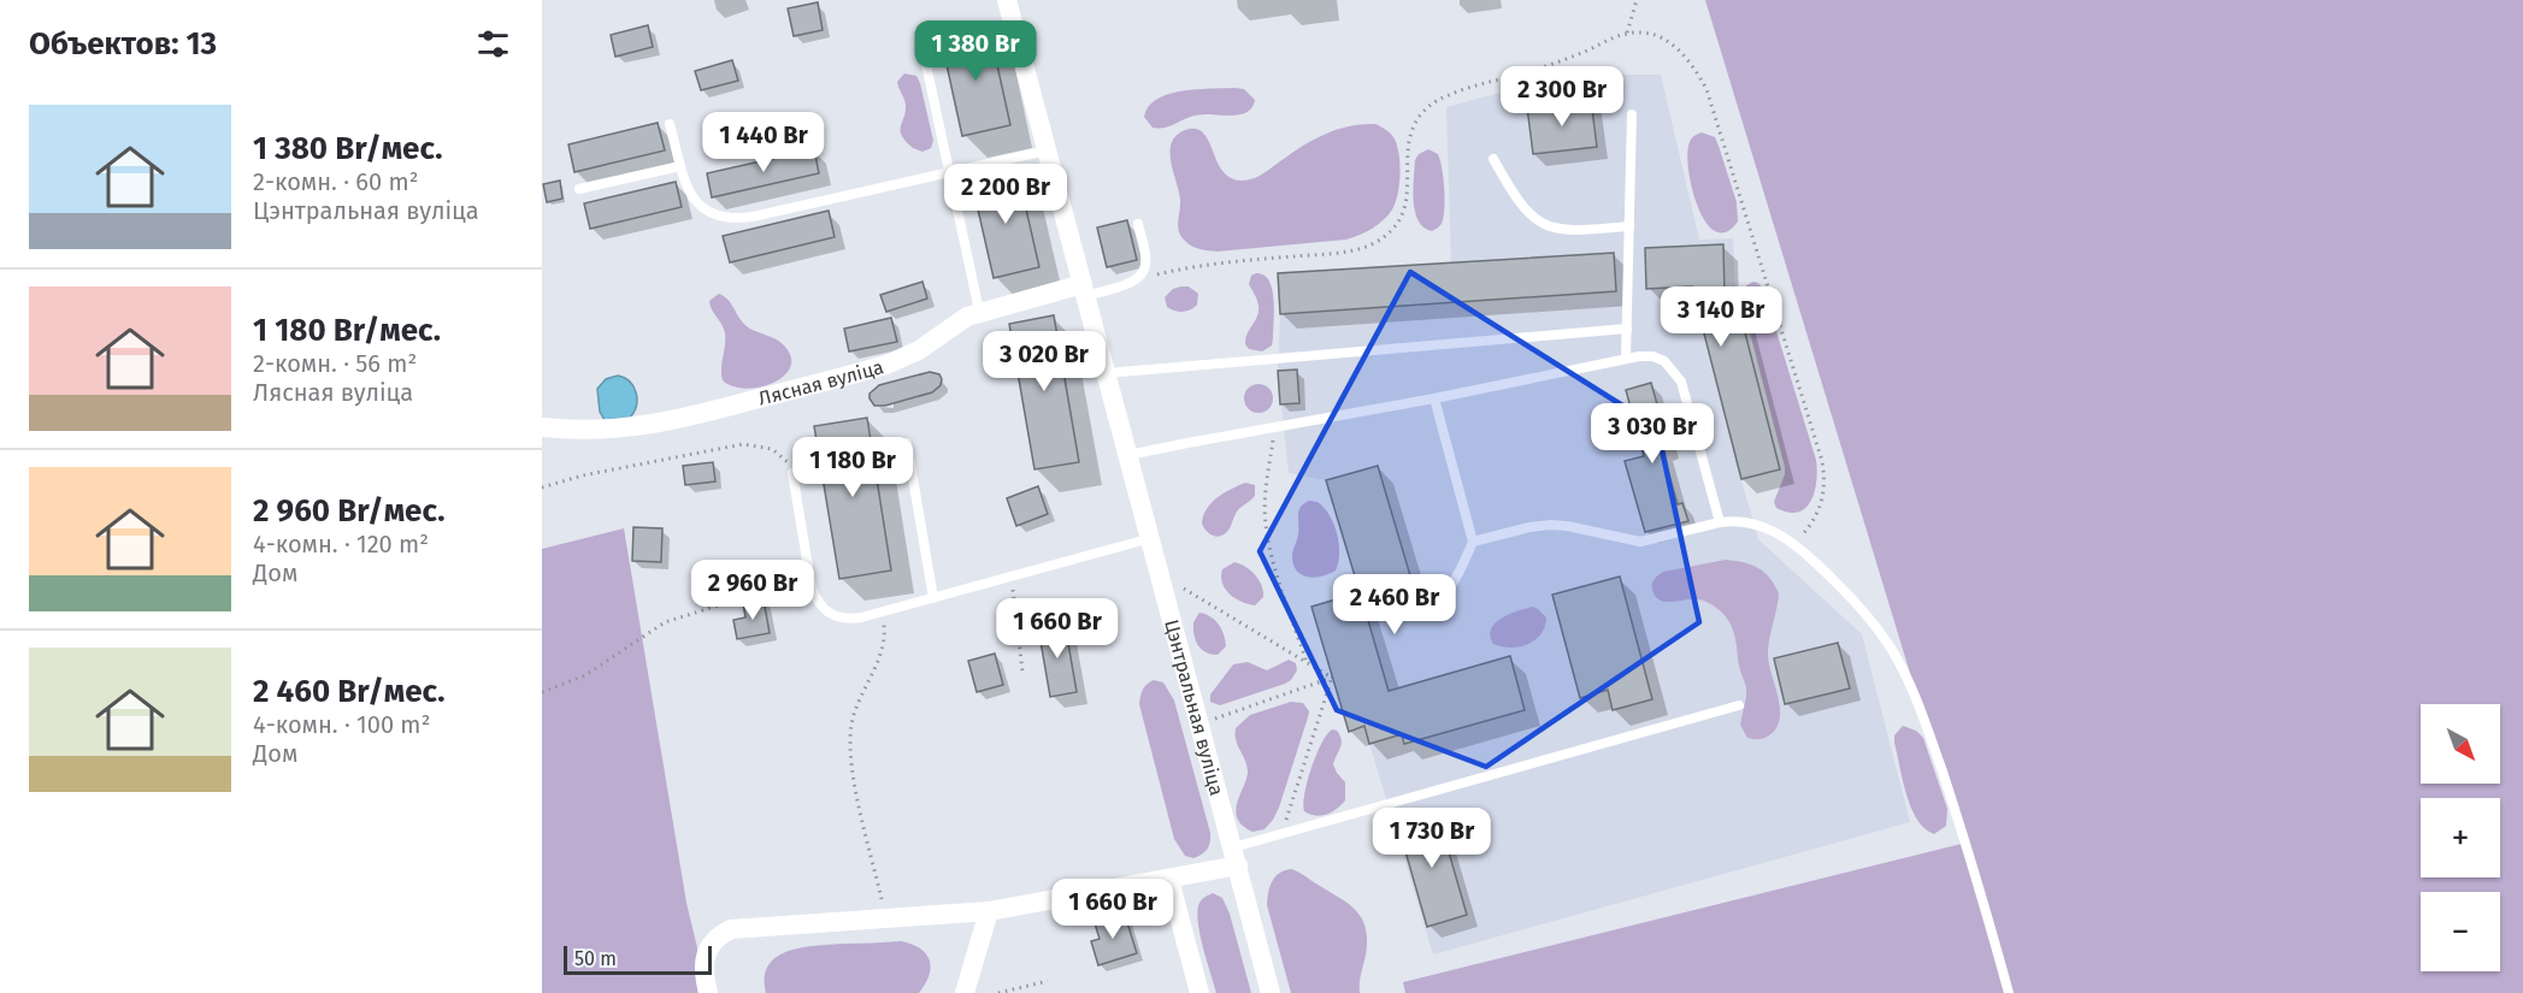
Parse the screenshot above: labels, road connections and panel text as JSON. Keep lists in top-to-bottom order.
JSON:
{
  "streets": {
    "street": ["Лясная вуліца", "Цэнтральная вуліца"]
  },
  "crossings": [
    ["Лясная вуліца", "Цэнтральная вуліца"]
  ],
  "scale_bar": "50 m",
  "north": "bottom right",
  "page": {
    "heading": "Объектов: 13",
    "price": [
      "1 380 Br",
      "2 300 Br",
      "1 440 Br",
      "2 200 Br",
      "3 140 Br",
      "3 020 Br",
      "3 030 Br",
      "1 180 Br",
      "2 960 Br",
      "2 460 Br",
      "1 660 Br",
      "1 730 Br",
      "1 660 Br"
    ],
    "list": [
      {
        "name": "1 380 Br/мес.",
        "note": "2-комн. · 60 m² · Цэнтральная вуліца"
      },
      {
        "name": "1 180 Br/мес.",
        "note": "2-комн. · 56 m² · Лясная вуліца"
      },
      {
        "name": "2 960 Br/мес.",
        "note": "4-комн. · 120 m² · Дом"
      },
      {
        "name": "2 460 Br/мес.",
        "note": "4-комн. · 100 m² · Дом"
      }
    ],
    "map_buttons": ["+", "−"],
    "scale": "50 m"
  }
}
